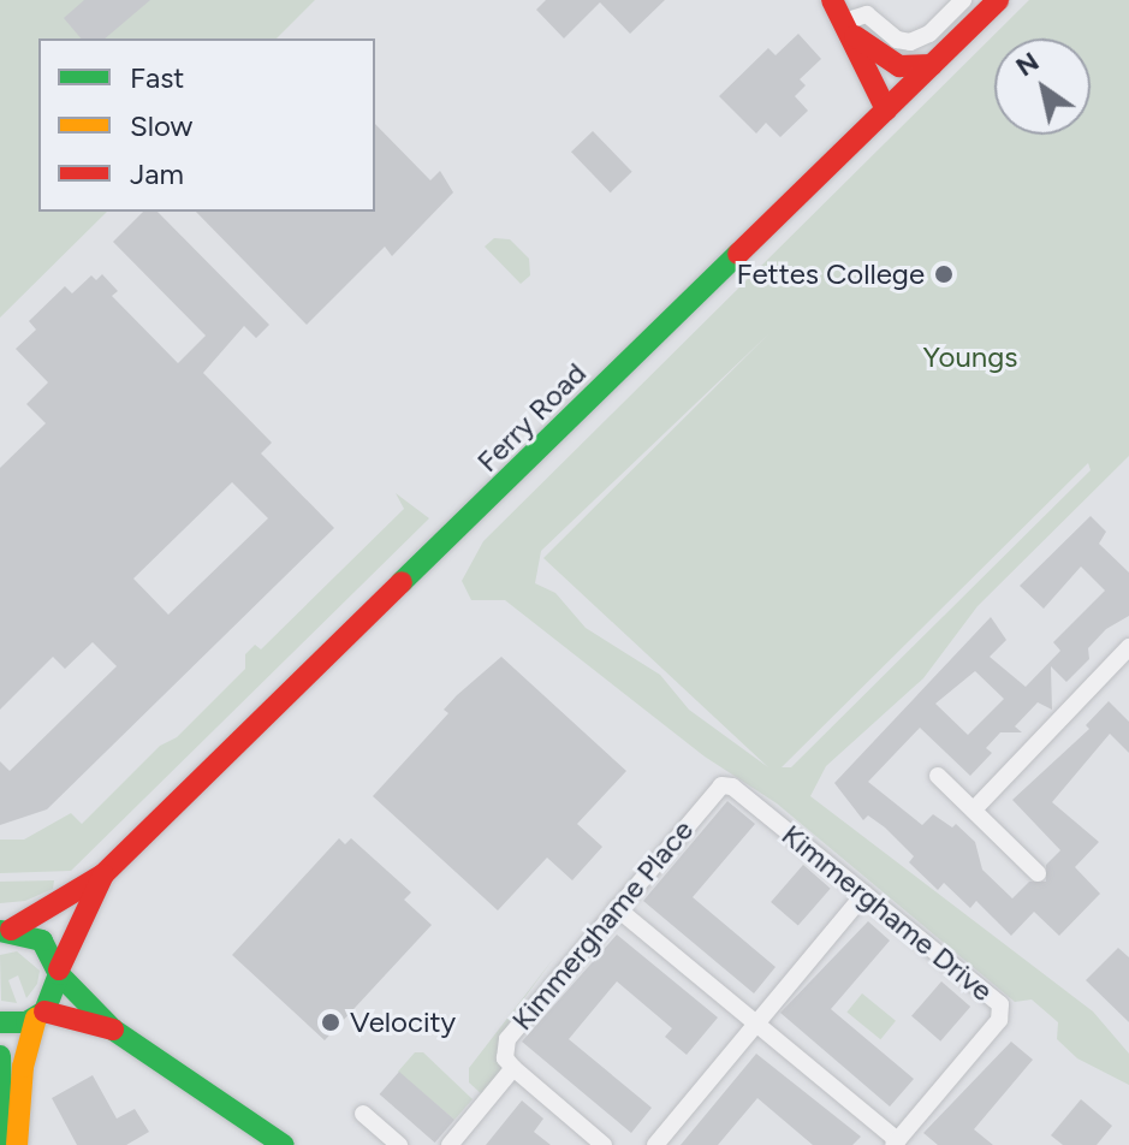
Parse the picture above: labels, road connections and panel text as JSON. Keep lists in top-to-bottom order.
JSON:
{
  "streets": {
    "main road": ["Ferry Road"],
    "street": ["Kimmerghame Drive", "Kimmerghame Place"]
  },
  "crossings": [
    ["Kimmerghame Drive", "Kimmerghame Place"]
  ],
  "parks": ["Youngs"],
  "places": ["Fettes College", "Velocity"],
  "legend": ["Fast", "Slow", "Jam"],
  "north": "top left"
}
